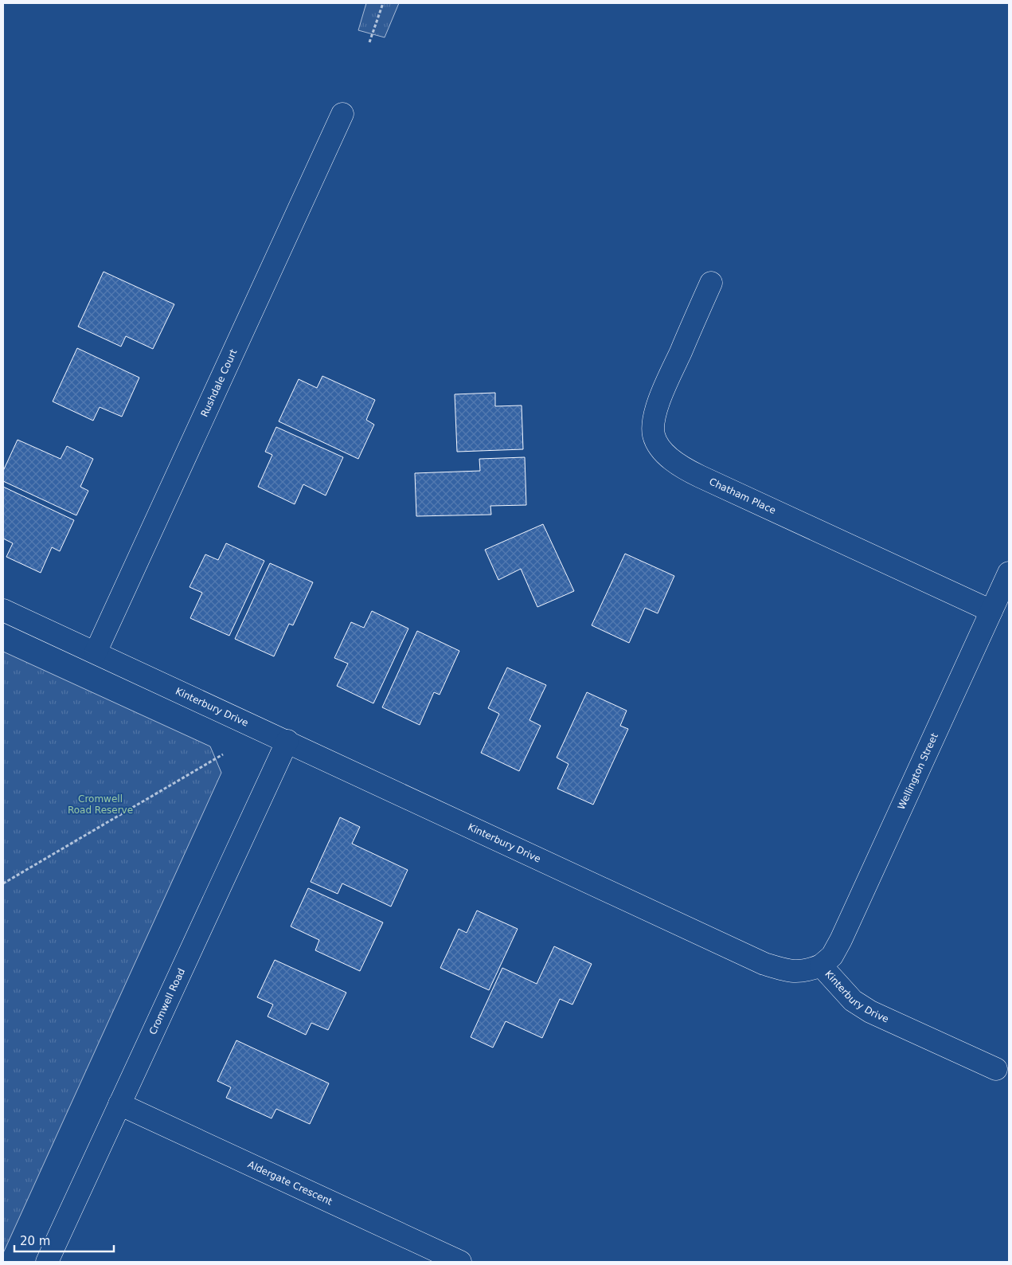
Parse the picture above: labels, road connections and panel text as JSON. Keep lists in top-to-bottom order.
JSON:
{
  "streets": {
    "street": [
      "Rushdale Court",
      "Chatham Place",
      "Kinterbury Drive",
      "Wellington Street",
      "Cromwell Road",
      "Aldergate Crescent"
    ]
  },
  "crossings": [
    ["Rushdale Court", "Kinterbury Drive"],
    ["Chatham Place", "Wellington Street"],
    ["Kinterbury Drive", "Wellington Street"],
    ["Kinterbury Drive", "Cromwell Road"],
    ["Cromwell Road", "Aldergate Crescent"]
  ],
  "parks": ["Cromwell Road Reserve"],
  "scale_bar": "20 m"
}
